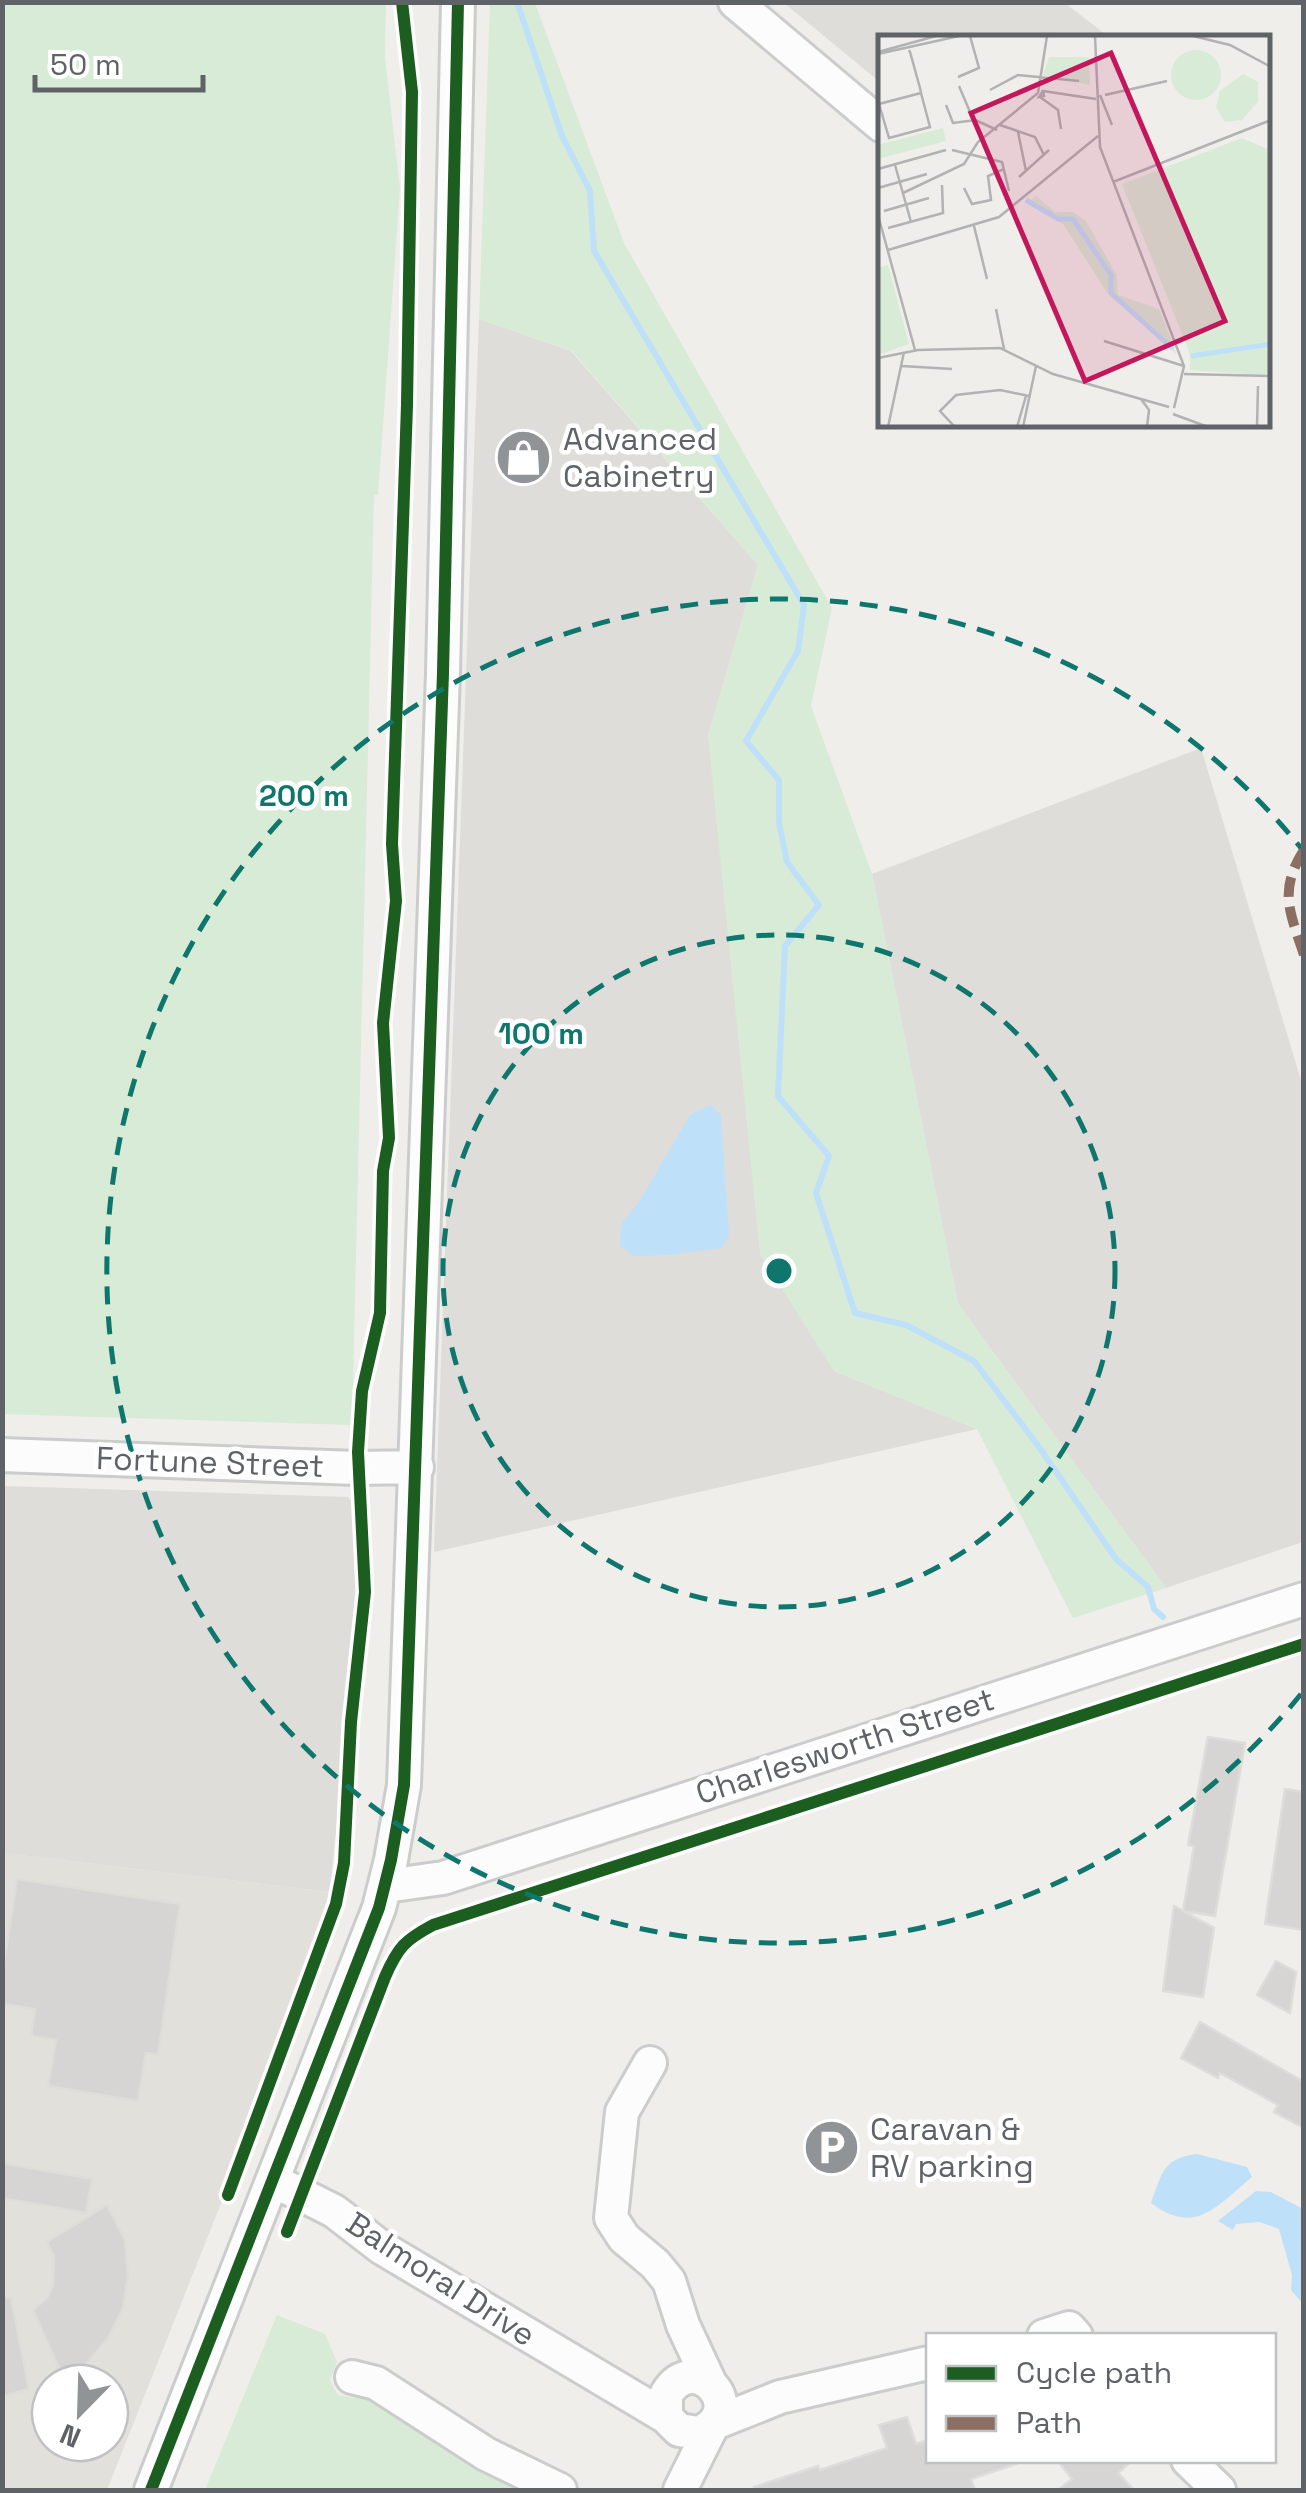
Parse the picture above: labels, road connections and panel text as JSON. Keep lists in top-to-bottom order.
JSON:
{
  "streets": {
    "street": ["Fortune Street", "Charlesworth Street", "Balmoral Drive"]
  },
  "places": {
    "shop": ["Advanced Cabinetry"],
    "parking": ["Caravan & RV parking"]
  },
  "legend": ["Cycle path", "Path"],
  "scale_bar": "50 m",
  "north": "bottom left",
  "rings": ["200 m", "100 m"]
}
